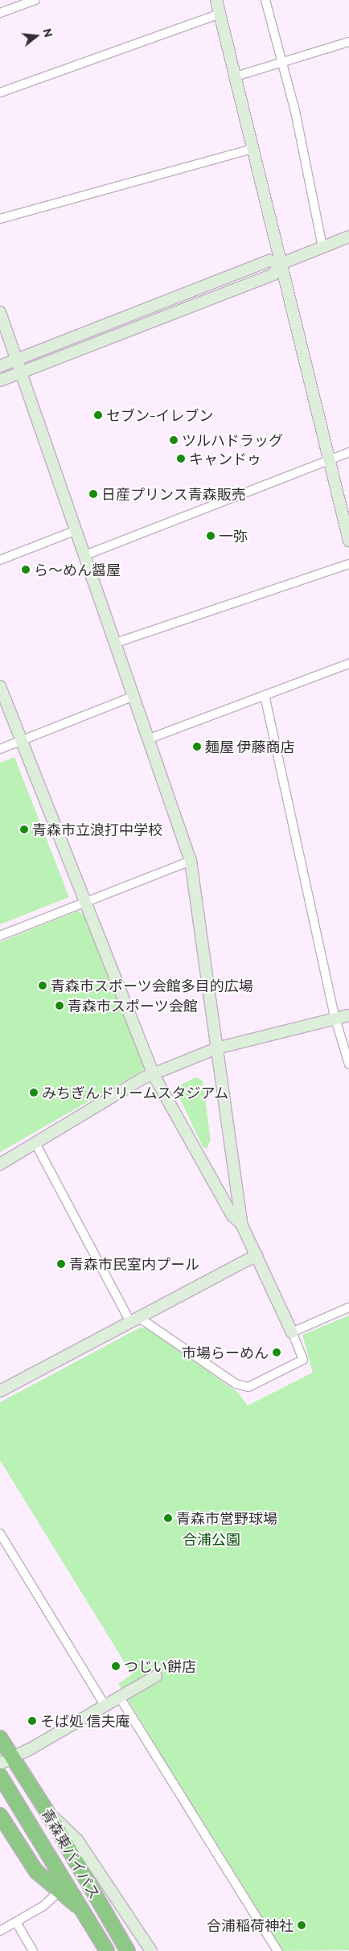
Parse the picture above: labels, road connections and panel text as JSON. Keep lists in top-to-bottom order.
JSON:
{
  "streets": {
    "highway": ["青森東バイパス"]
  },
  "parks": ["合浦公園"],
  "places": [
    "セブン-イレブン",
    "ツルハドラッグ",
    "キャンドゥ",
    "日産プリンス青森販売",
    "一弥",
    "ら～めん醤屋",
    "麺屋 伊藤商店",
    "青森市立浪打中学校",
    "青森市スポーツ会館多目的広場",
    "青森市スポーツ会館",
    "みちぎんドリームスタジアム",
    "青森市民室内プール",
    "市場らーめん",
    "青森市営野球場",
    "つじい餅店",
    "そば処 信夫庵",
    "合浦稲荷神社"
  ],
  "north": "right"
}
